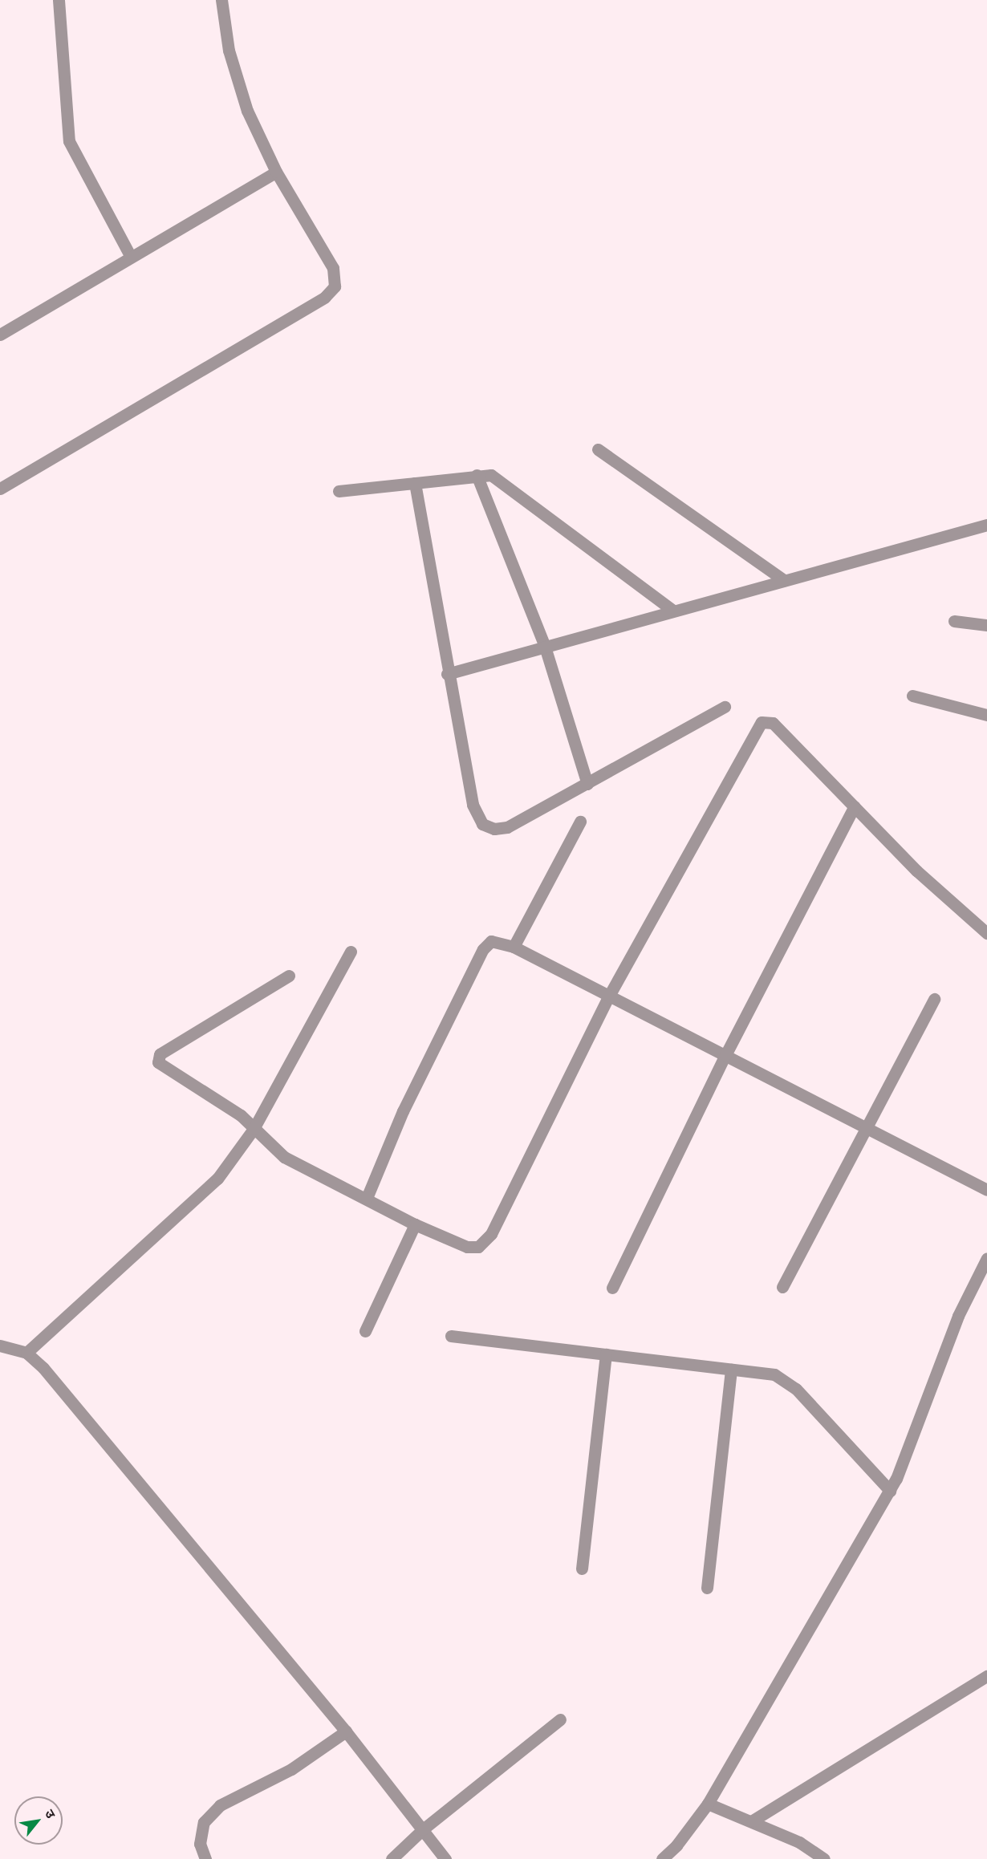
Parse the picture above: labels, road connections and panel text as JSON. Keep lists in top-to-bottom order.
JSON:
{
  "north": "top right"
}
